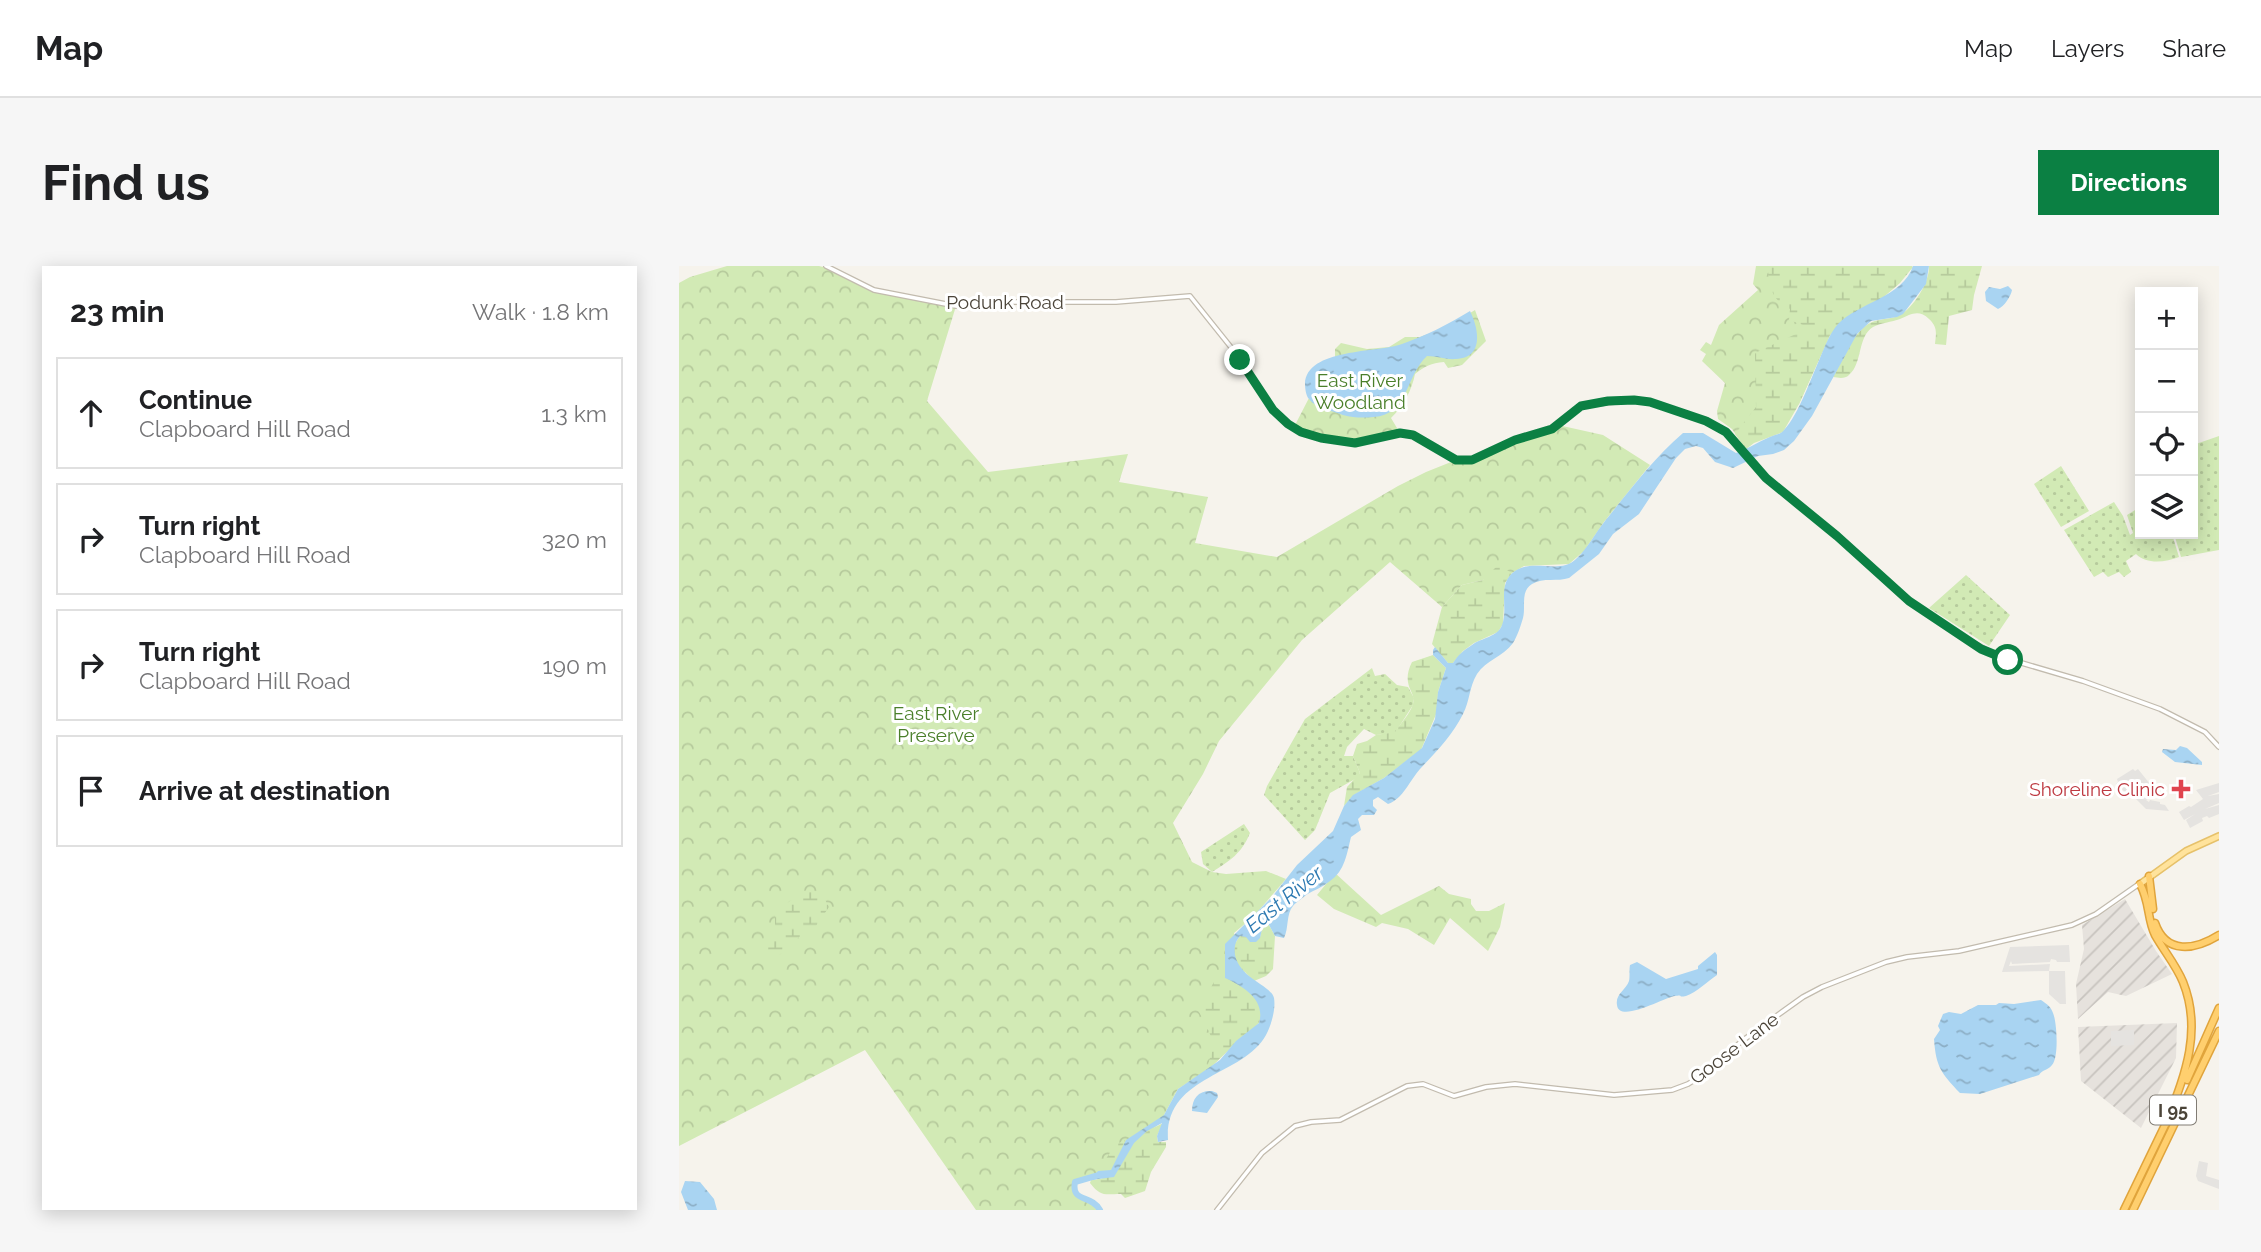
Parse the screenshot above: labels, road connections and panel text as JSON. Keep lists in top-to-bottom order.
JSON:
{
  "streets": {
    "highway": ["I 95"],
    "main road": ["Goose Lane"],
    "street": ["Podunk Road"]
  },
  "water": ["East River"],
  "parks": ["East River Woodland", "East River Preserve"],
  "places": {
    "health": ["Shoreline Clinic"]
  },
  "page": {
    "header": "Map",
    "nav": ["Map", "Layers", "Share"],
    "buttons": "Directions",
    "title": "Find us",
    "heading": ["23 min", "Walk · 1.8 km"],
    "map_buttons": ["+", "−"],
    "list": [
      ["Continue", "Clapboard Hill Road", "1.3 km"],
      ["Turn right", "Clapboard Hill Road", "320 m"],
      ["Turn right", "Clapboard Hill Road", "190 m"],
      "Arrive at destination"
    ]
  }
}
